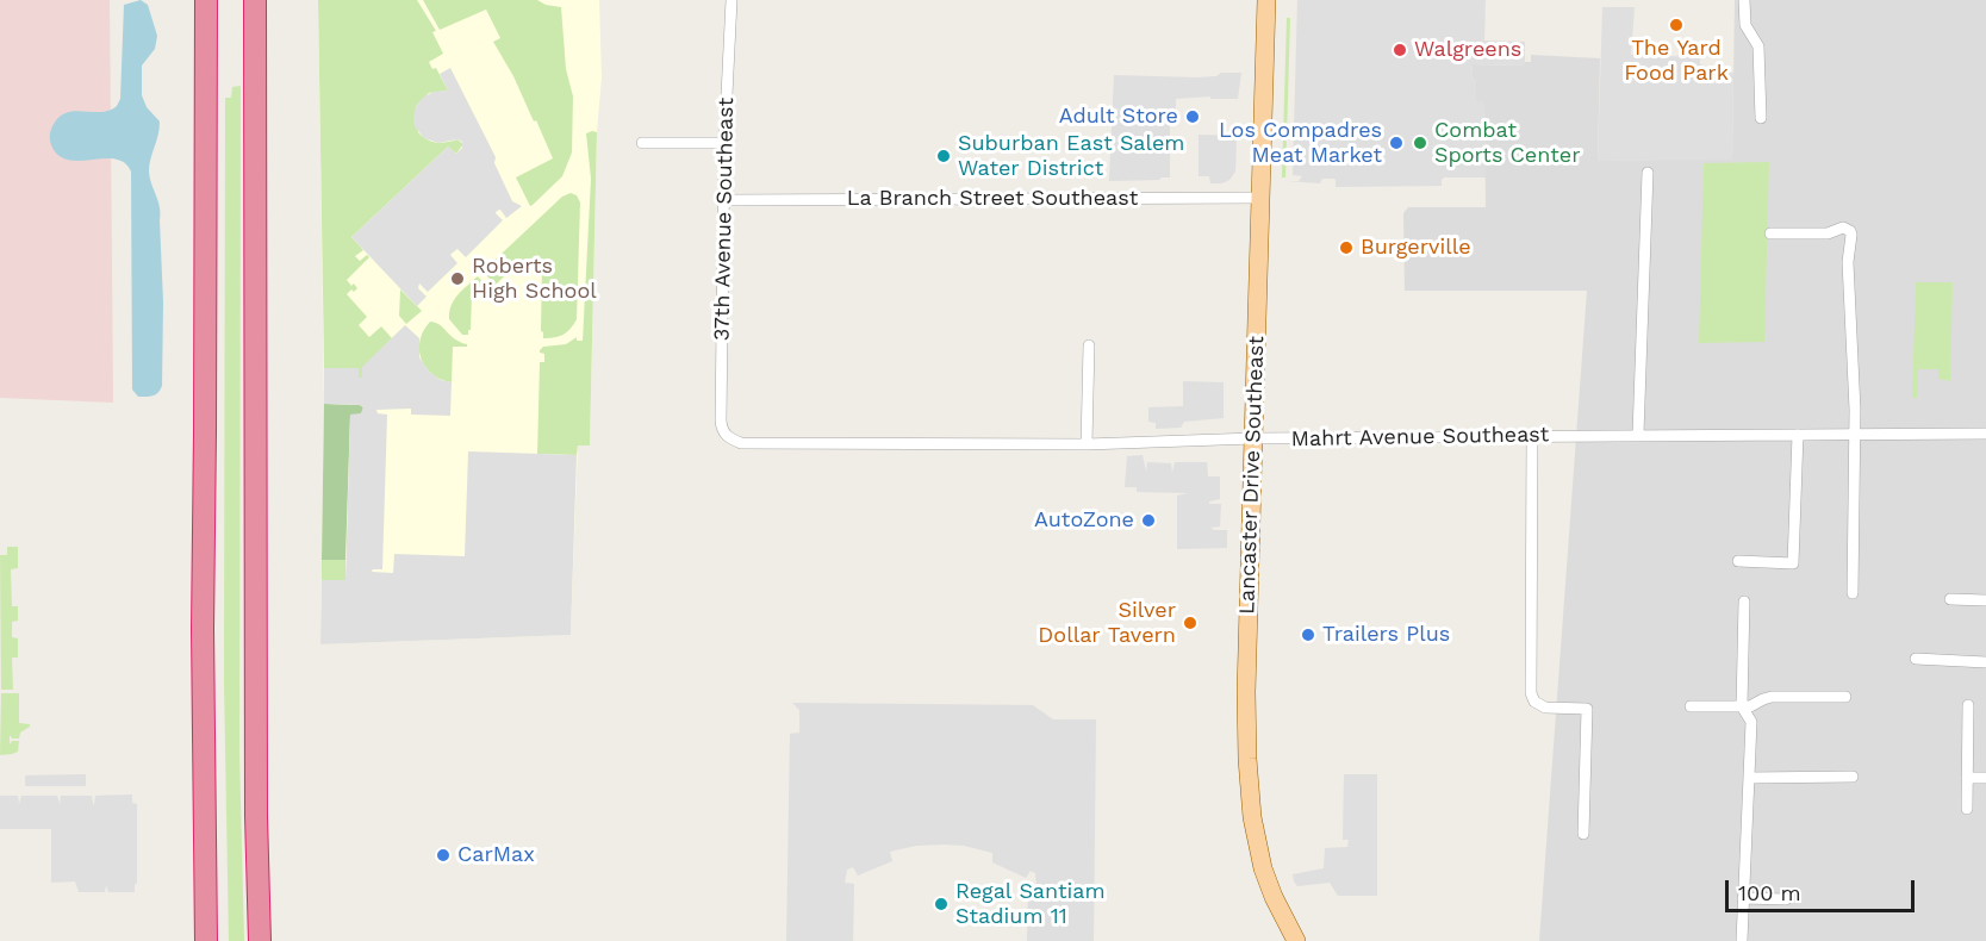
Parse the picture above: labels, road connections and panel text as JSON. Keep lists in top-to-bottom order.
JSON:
{
  "streets": {
    "main road": ["Lancaster Drive Southeast"],
    "street": ["La Branch Street Southeast", "37th Avenue Southeast", "Mahrt Avenue Southeast"]
  },
  "crossings": [
    ["La Branch Street Southeast", "37th Avenue Southeast"],
    ["La Branch Street Southeast", "Lancaster Drive Southeast"],
    ["37th Avenue Southeast", "Mahrt Avenue Southeast"],
    ["Mahrt Avenue Southeast", "Lancaster Drive Southeast"]
  ],
  "places": [
    "The Yard Food Park",
    "Walgreens",
    "Adult Store",
    "Los Compadres Meat Market",
    "Combat Sports Center",
    "Suburban East Salem Water District",
    "Burgerville",
    "Roberts High School",
    "AutoZone",
    "Silver Dollar Tavern",
    "Trailers Plus",
    "CarMax",
    "Regal Santiam Stadium 11"
  ],
  "scale_bar": "100 m"
}
